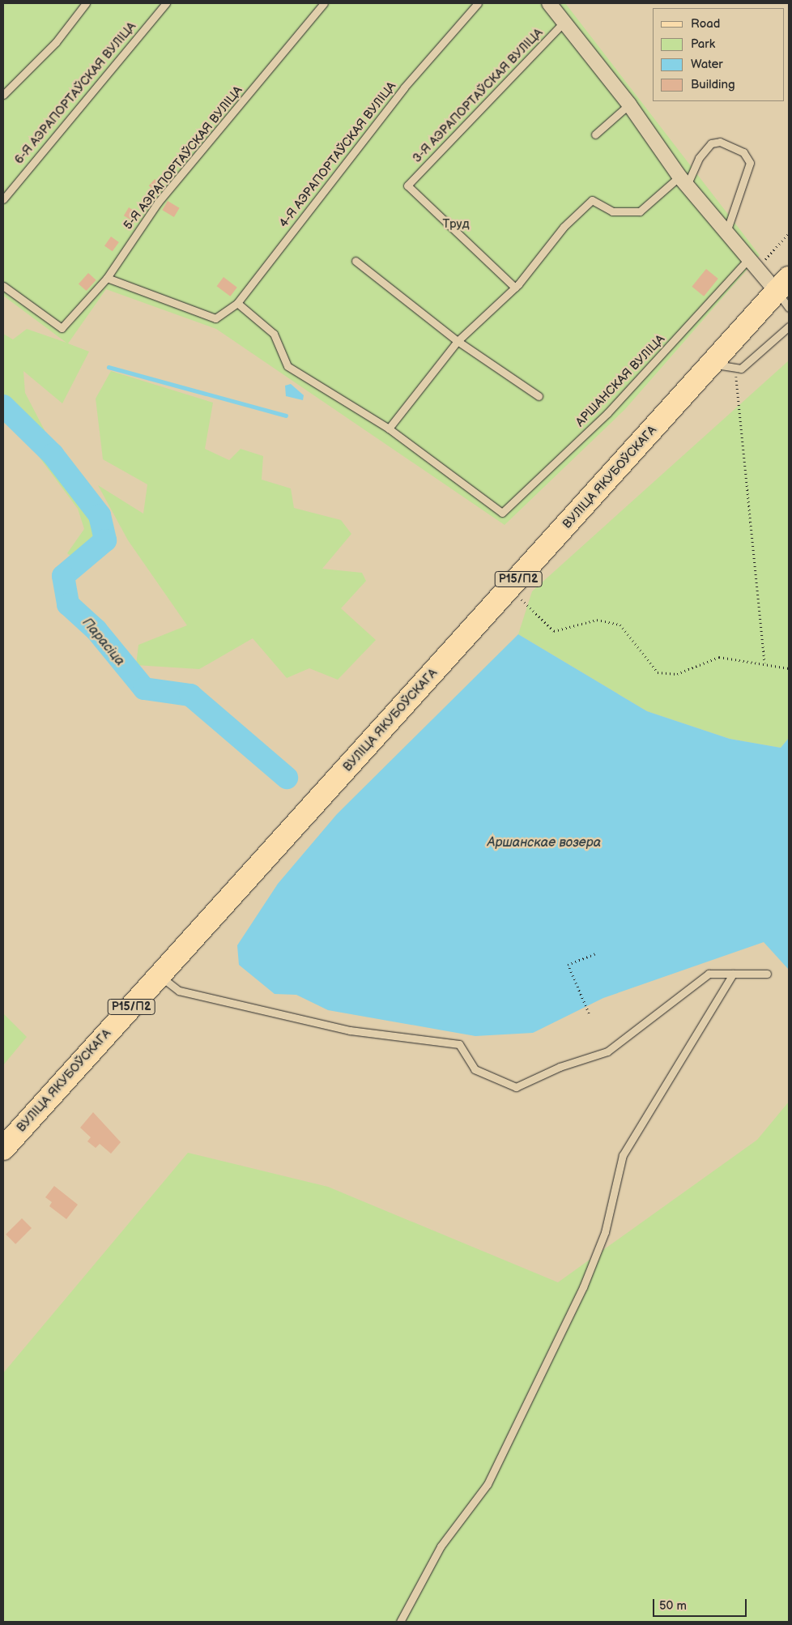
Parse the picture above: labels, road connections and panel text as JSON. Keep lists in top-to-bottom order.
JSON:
{
  "streets": {
    "main road": ["ВУЛІЦА ЯКУБОЎСКАГА", "Р15/П2"],
    "lane": [
      "6-Я АЭРАПОРТАЎСКАЯ ВУЛІЦА",
      "3-Я АЭРАПОРТАЎСКАЯ ВУЛІЦА",
      "4-Я АЭРАПОРТАЎСКАЯ ВУЛІЦА",
      "5-Я АЭРАПОРТАЎСКАЯ ВУЛІЦА",
      "АРШАНСКАЯ ВУЛІЦА"
    ]
  },
  "crossings": [
    ["4-Я АЭРАПОРТАЎСКАЯ ВУЛІЦА", "5-Я АЭРАПОРТАЎСКАЯ ВУЛІЦА"]
  ],
  "water": ["Парасіца", "Аршанскае возера"],
  "parks": ["Труд"],
  "legend": [
    "Road",
    "Park",
    "Water",
    "Building"
  ],
  "scale_bar": "50 m"
}
